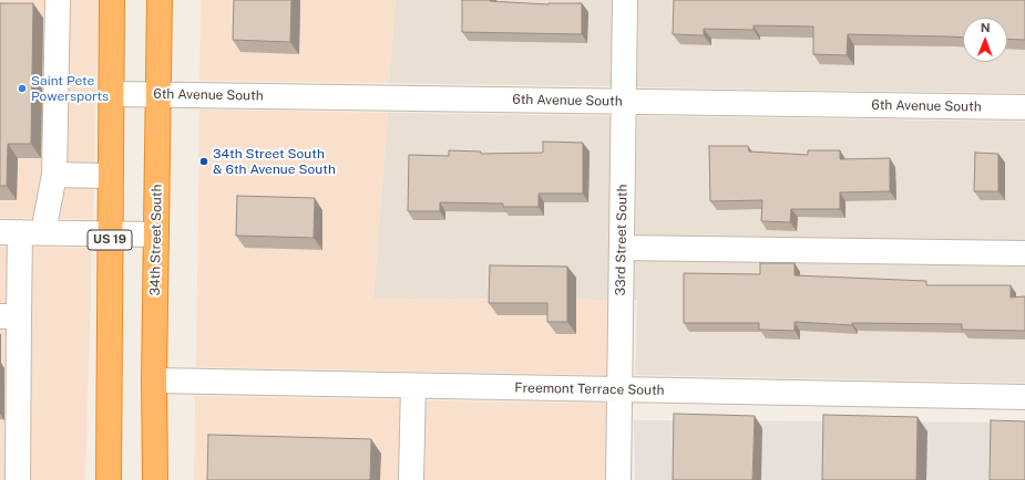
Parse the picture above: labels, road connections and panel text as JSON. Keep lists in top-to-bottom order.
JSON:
{
  "streets": {
    "highway": ["US 19", "34th Street South"],
    "street": ["6th Avenue South", "33rd Street South", "Freemont Terrace South"]
  },
  "crossings": [
    ["6th Avenue South", "US 19"],
    ["6th Avenue South", "34th Street South"],
    ["6th Avenue South", "33rd Street South"],
    ["34th Street South", "Freemont Terrace South"],
    ["33rd Street South", "Freemont Terrace South"]
  ],
  "places": ["Saint Pete Powersports", "34th Street South & 6th Avenue South"],
  "north": "top"
}
